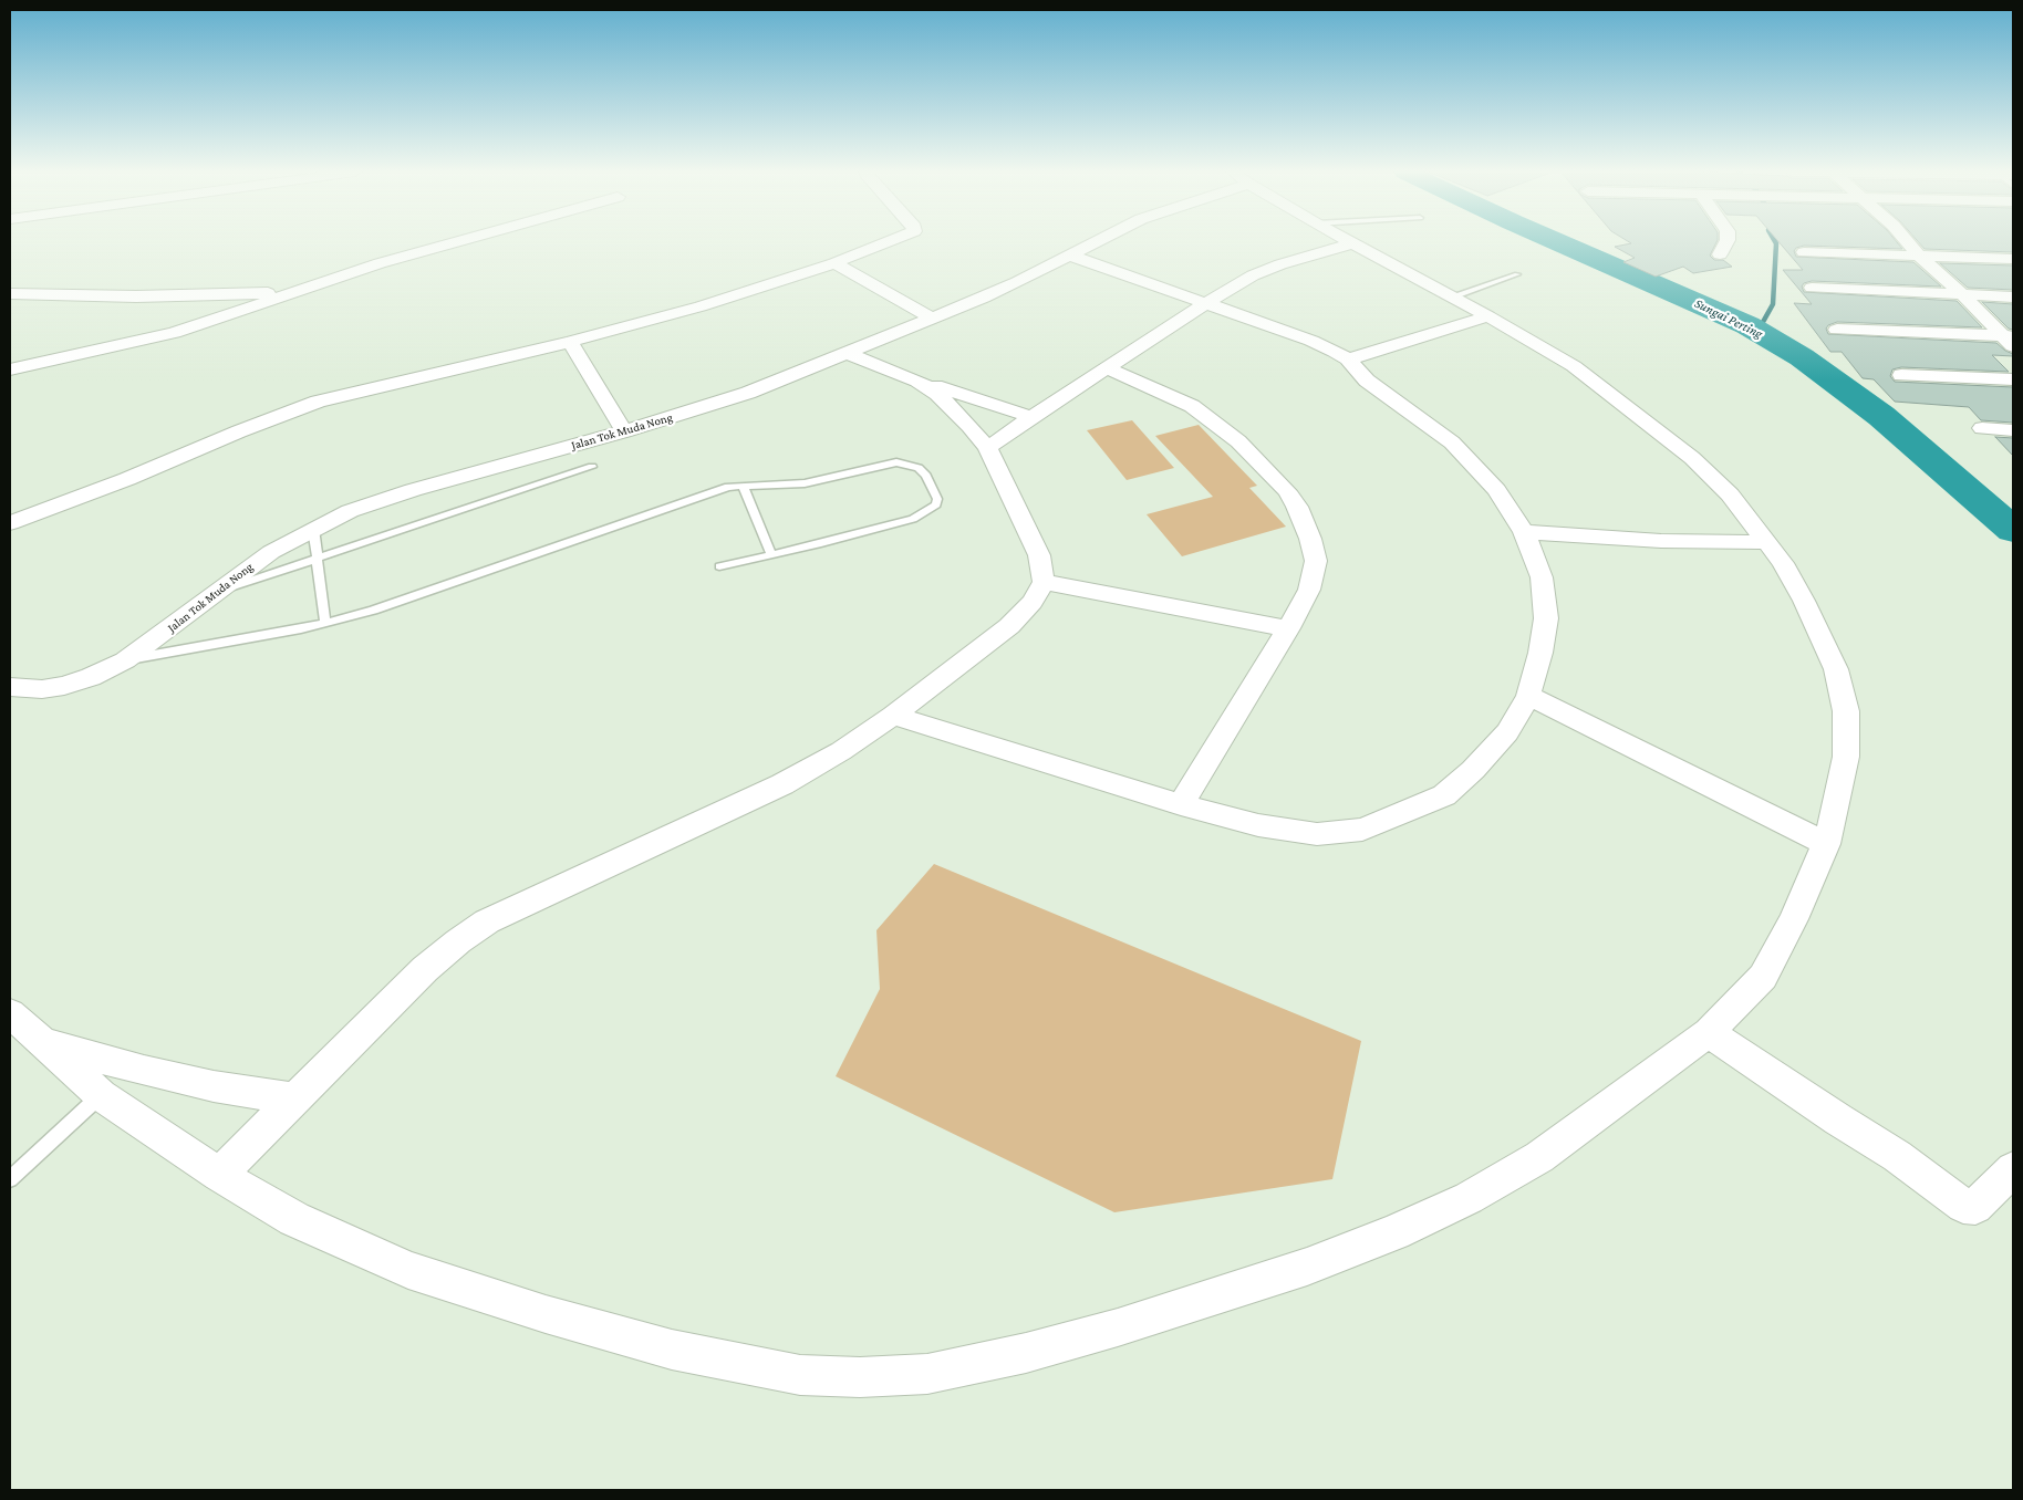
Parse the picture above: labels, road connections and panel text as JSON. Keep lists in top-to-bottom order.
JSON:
{
  "streets": {
    "street": ["Jalan Tok Muda Nong"]
  },
  "water": ["Sungai Perting"]
}
